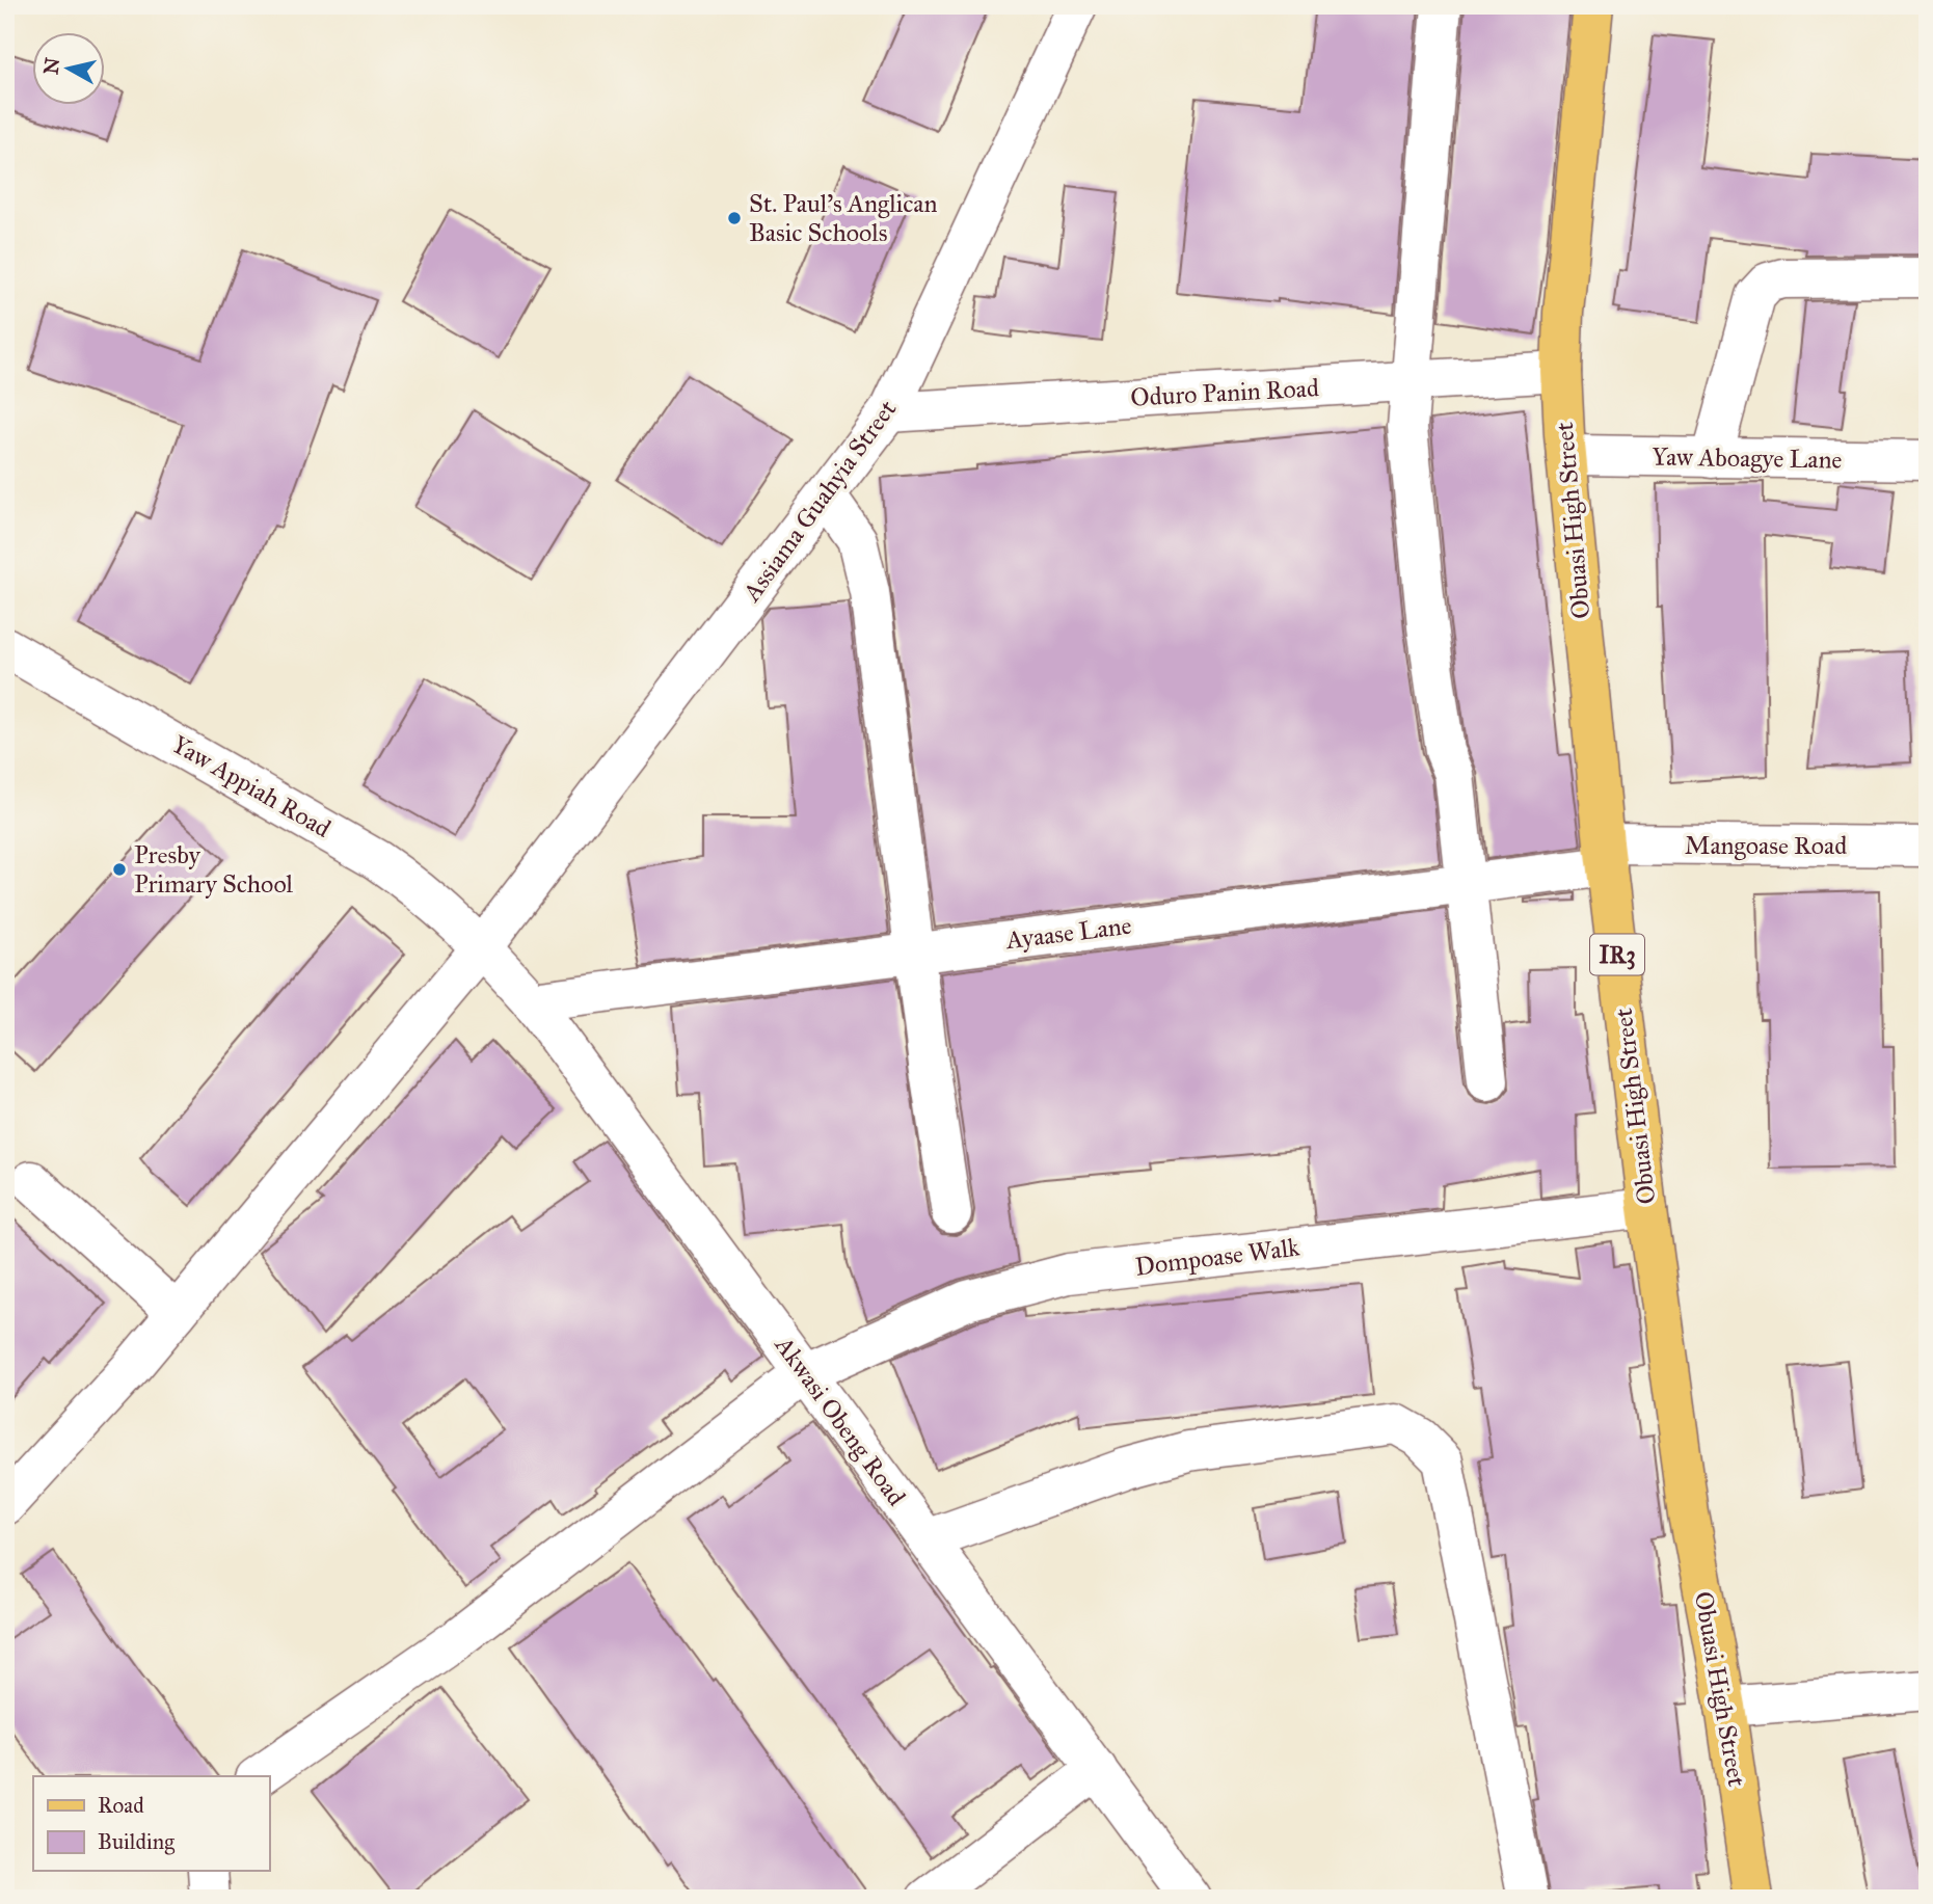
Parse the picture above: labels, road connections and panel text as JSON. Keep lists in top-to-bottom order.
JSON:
{
  "streets": {
    "main road": ["Obuasi High Street", "IR3"],
    "street": [
      "Oduro Panin Road",
      "Yaw Aboagye Lane",
      "Assiama Guahyia Street",
      "Yaw Appiah Road",
      "Mangoase Road",
      "Ayaase Lane",
      "Dompoase Walk",
      "Akwasi Obeng Road"
    ]
  },
  "crossings": [
    ["Oduro Panin Road", "Assiama Guahyia Street"],
    ["Oduro Panin Road", "Obuasi High Street"],
    ["Yaw Aboagye Lane", "Obuasi High Street"],
    ["Assiama Guahyia Street", "Yaw Appiah Road"],
    ["Assiama Guahyia Street", "Akwasi Obeng Road"],
    ["Obuasi High Street", "Mangoase Road"],
    ["Obuasi High Street", "Ayaase Lane"],
    ["Obuasi High Street", "Dompoase Walk"],
    ["Yaw Appiah Road", "Akwasi Obeng Road"],
    ["Mangoase Road", "Ayaase Lane"],
    ["Ayaase Lane", "Akwasi Obeng Road"],
    ["Dompoase Walk", "Akwasi Obeng Road"]
  ],
  "places": ["St. Paul's Anglican Basic Schools", "Presby Primary School"],
  "legend": ["Road", "Building"],
  "north": "left"
}
